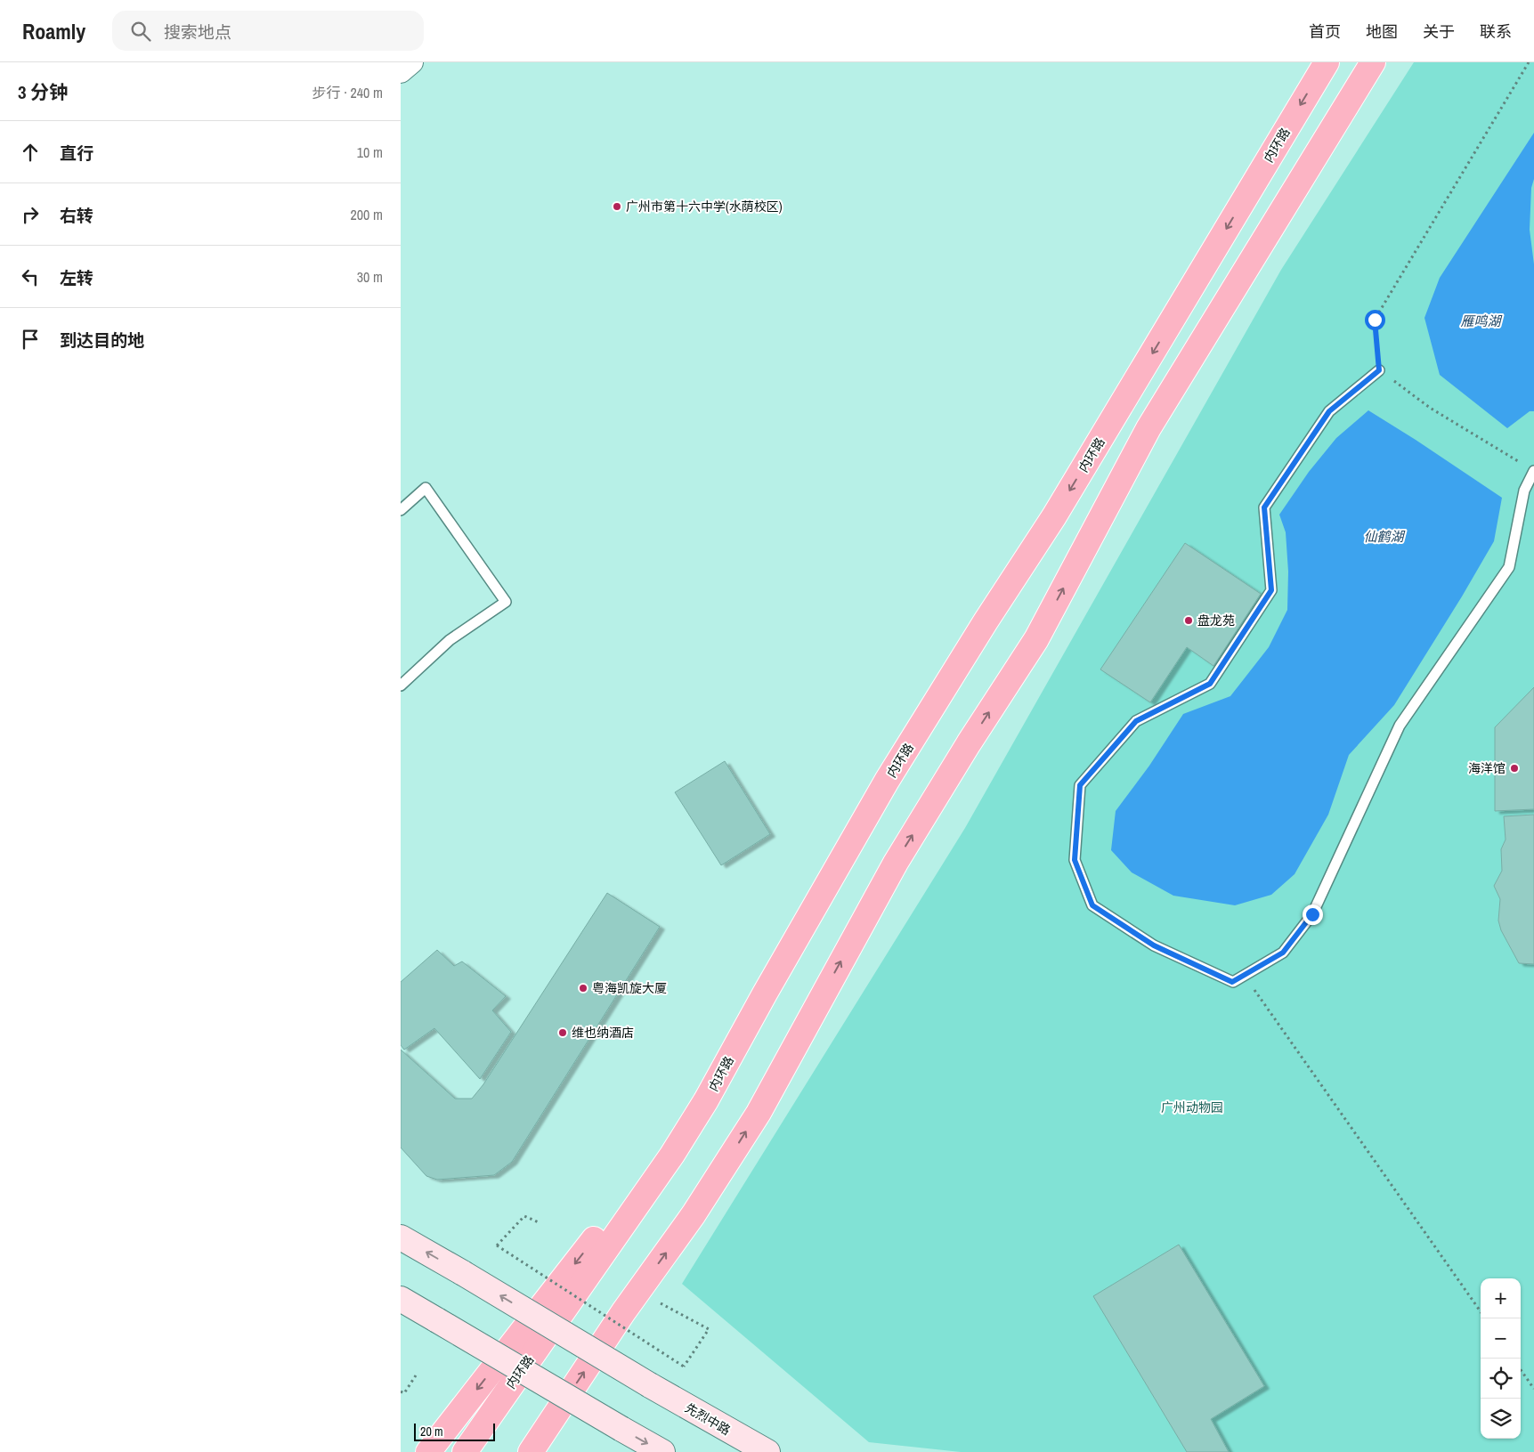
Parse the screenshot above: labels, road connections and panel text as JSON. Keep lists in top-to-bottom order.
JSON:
{
  "streets": {
    "highway": ["内环路"],
    "main road": ["先烈中路"]
  },
  "water": ["雁鸣湖", "仙鹤湖"],
  "parks": ["广州动物园"],
  "places": [
    "广州市第十六中学(水荫校区)",
    "盘龙苑",
    "海洋馆",
    "粤海凯旋大厦",
    "维也纳酒店"
  ],
  "scale_bar": "20 m",
  "page": {
    "header": "Roamly",
    "search": "搜索地点",
    "nav": [
      "首页",
      "地图",
      "关于",
      "联系"
    ],
    "heading": ["3 分钟", "步行 · 240 m"],
    "list": [
      ["直行", "10 m"],
      ["右转", "200 m"],
      ["左转", "30 m"],
      "到达目的地"
    ],
    "map_buttons": ["+", "−"],
    "scale": "20 m"
  }
}
